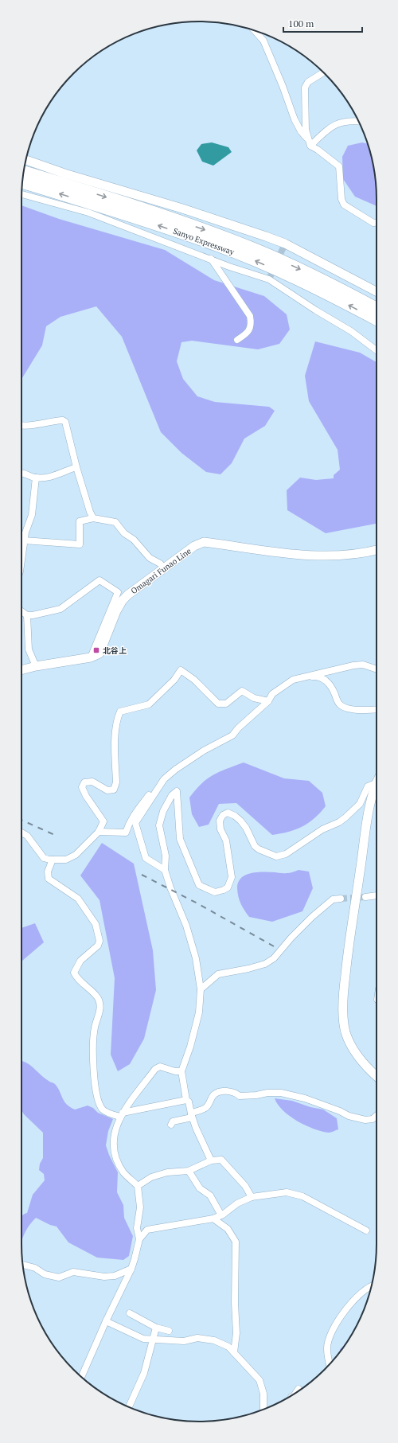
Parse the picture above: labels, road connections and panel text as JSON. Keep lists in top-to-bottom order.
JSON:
{
  "streets": {
    "highway": ["Sanyo Expressway"],
    "street": ["Omagari Funao Line"]
  },
  "places": {
    "transit": ["北谷上"]
  },
  "scale_bar": "100 m"
}
